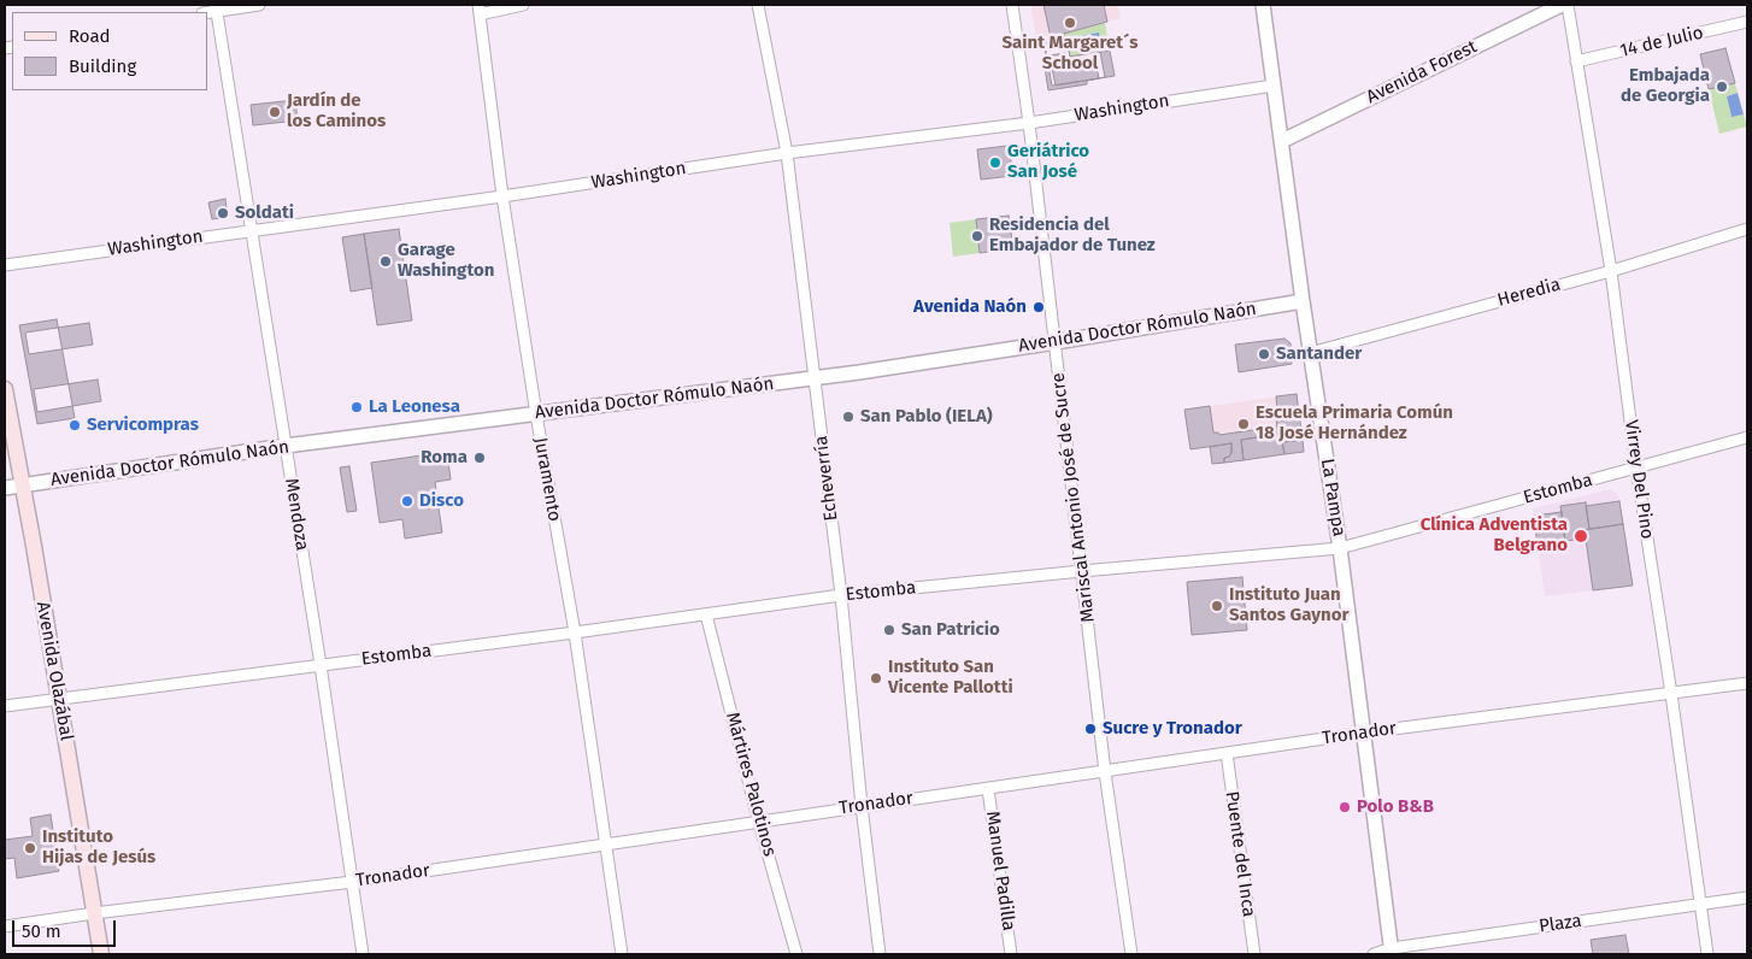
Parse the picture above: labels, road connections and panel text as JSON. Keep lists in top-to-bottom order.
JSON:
{
  "streets": {
    "main road": ["Avenida Olazábal"],
    "street": [
      "14 de Julio",
      "Avenida Forest",
      "Washington",
      "Heredia",
      "Avenida Doctor Rómulo Naón",
      "Echeverría",
      "Juramento",
      "Virrey Del Pino",
      "Estomba",
      "Mariscal Antonio José de Sucre",
      "La Pampa",
      "Mendoza",
      "Tronador",
      "Mártires Palotinos",
      "Puente del Inca",
      "Manuel Padilla",
      "Plaza"
    ]
  },
  "crossings": [
    ["14 de Julio", "Virrey Del Pino"],
    ["Avenida Forest", "La Pampa"],
    ["Washington", "Echeverría"],
    ["Washington", "Juramento"],
    ["Washington", "Mariscal Antonio José de Sucre"],
    ["Washington", "La Pampa"],
    ["Washington", "Mendoza"],
    ["Heredia", "Virrey Del Pino"],
    ["Heredia", "La Pampa"],
    ["Avenida Doctor Rómulo Naón", "Echeverría"],
    ["Avenida Doctor Rómulo Naón", "Juramento"],
    ["Avenida Doctor Rómulo Naón", "Mariscal Antonio José de Sucre"],
    ["Avenida Doctor Rómulo Naón", "La Pampa"],
    ["Avenida Doctor Rómulo Naón", "Mendoza"],
    ["Avenida Doctor Rómulo Naón", "Avenida Olazábal"],
    ["Echeverría", "Estomba"],
    ["Echeverría", "Tronador"],
    ["Juramento", "Estomba"],
    ["Juramento", "Tronador"],
    ["Virrey Del Pino", "Estomba"],
    ["Virrey Del Pino", "Tronador"],
    ["Virrey Del Pino", "Plaza"],
    ["Estomba", "Mariscal Antonio José de Sucre"],
    ["Estomba", "La Pampa"],
    ["Estomba", "Mendoza"],
    ["Estomba", "Avenida Olazábal"],
    ["Estomba", "Mártires Palotinos"],
    ["Mariscal Antonio José de Sucre", "Tronador"],
    ["La Pampa", "Tronador"],
    ["La Pampa", "Plaza"],
    ["Mendoza", "Tronador"],
    ["Avenida Olazábal", "Tronador"],
    ["Tronador", "Mártires Palotinos"],
    ["Tronador", "Puente del Inca"],
    ["Tronador", "Manuel Padilla"]
  ],
  "places": [
    "Saint Margaret´s School",
    "Embajada de Georgia",
    "Jardín de los Caminos",
    "Geriátrico San José",
    "Soldati",
    "Residencia del Embajador de Tunez",
    "Garage Washington",
    "Avenida Naón",
    "Santander",
    "La Leonesa",
    "San Pablo (IELA)",
    "Escuela Primaria Común 18 José Hernández",
    "Servicompras",
    "Roma",
    "Disco",
    "Clínica Adventista Belgrano",
    "Instituto Juan Santos Gaynor",
    "San Patricio",
    "Instituto San Vicente Pallotti",
    "Sucre y Tronador",
    "Polo B&B",
    "Instituto Hijas de Jesús"
  ],
  "legend": ["Road", "Building"],
  "scale_bar": "50 m"
}
